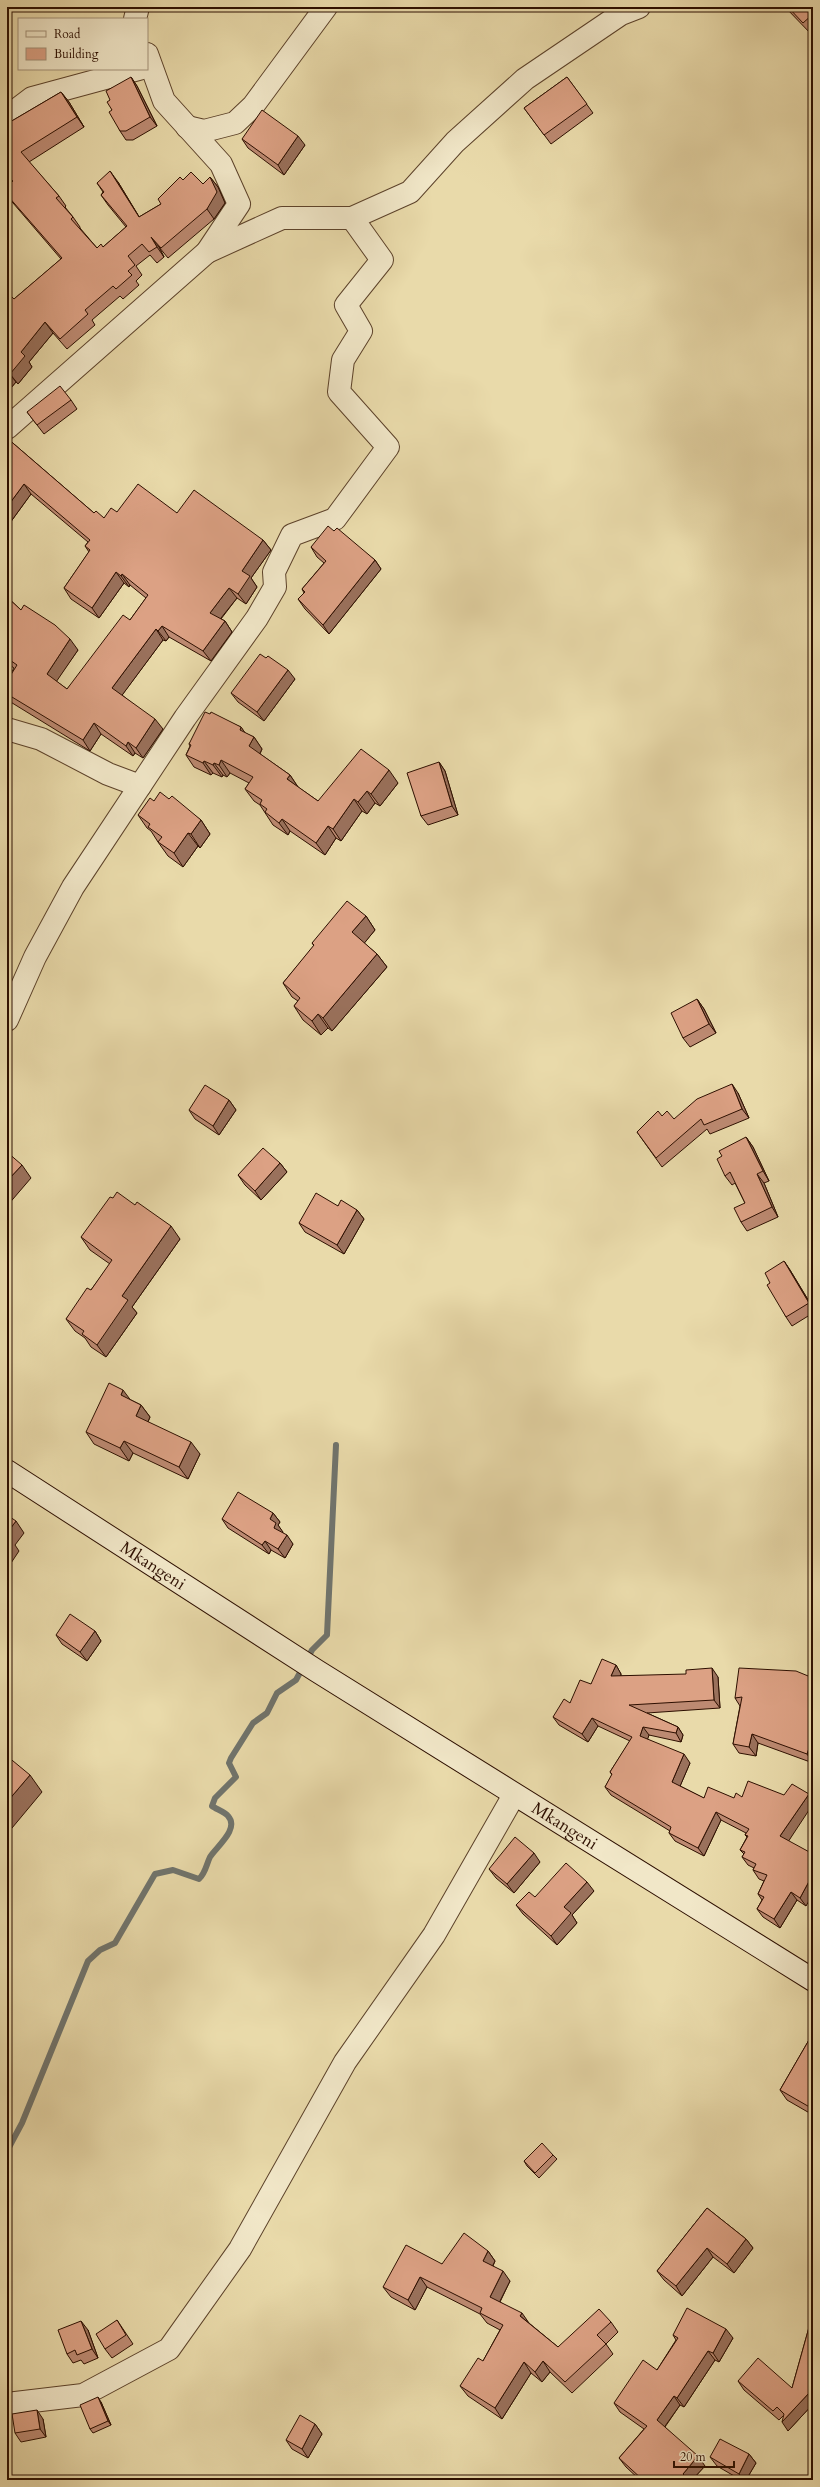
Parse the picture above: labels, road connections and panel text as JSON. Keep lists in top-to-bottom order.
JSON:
{
  "streets": {
    "street": ["Mkangeni"]
  },
  "legend": ["Road", "Building"],
  "scale_bar": "20 m"
}
